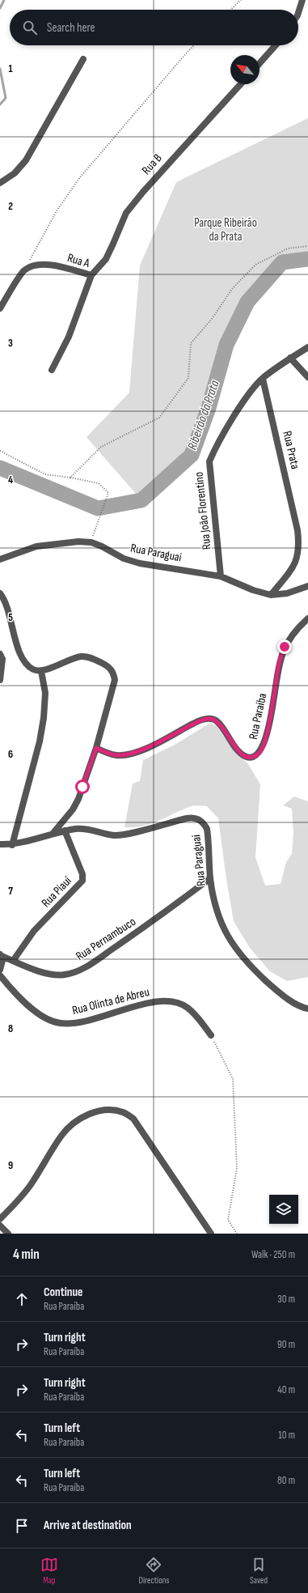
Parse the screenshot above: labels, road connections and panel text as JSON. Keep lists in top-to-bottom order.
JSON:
{
  "streets": {
    "street": [
      "Rua B",
      "Rua A",
      "Rua Prata",
      "Rua João Florentino",
      "Rua Paraguai",
      "Rua Paraíba",
      "Rua Piauí",
      "Rua Pernambuco",
      "Rua Olinta de Abreu"
    ]
  },
  "crossings": [
    ["Rua B", "Rua A"],
    ["Rua Prata", "Rua João Florentino"],
    ["Rua Prata", "Rua Paraguai"],
    ["Rua João Florentino", "Rua Paraguai"],
    ["Rua Paraguai", "Rua Piauí"],
    ["Rua Paraguai", "Rua Pernambuco"],
    ["Rua Piauí", "Rua Pernambuco"]
  ],
  "water": ["Ribeirão da Prata"],
  "parks": ["Parque Ribeirão da Prata"],
  "north": "top left",
  "page": {
    "search": "Search here",
    "heading": ["4 min", "Walk · 250 m"],
    "list": [
      ["Continue", "Rua Paraíba", "30 m"],
      ["Turn right", "Rua Paraíba", "90 m"],
      ["Turn right", "Rua Paraíba", "40 m"],
      ["Turn left", "Rua Paraíba", "10 m"],
      ["Turn left", "Rua Paraíba", "80 m"],
      "Arrive at destination"
    ],
    "nav": ["Map", "Directions", "Saved"]
  },
  "grid": {
    "rows": [
      "1",
      "2",
      "3",
      "4",
      "5",
      "6",
      "7",
      "8",
      "9"
    ]
  }
}
